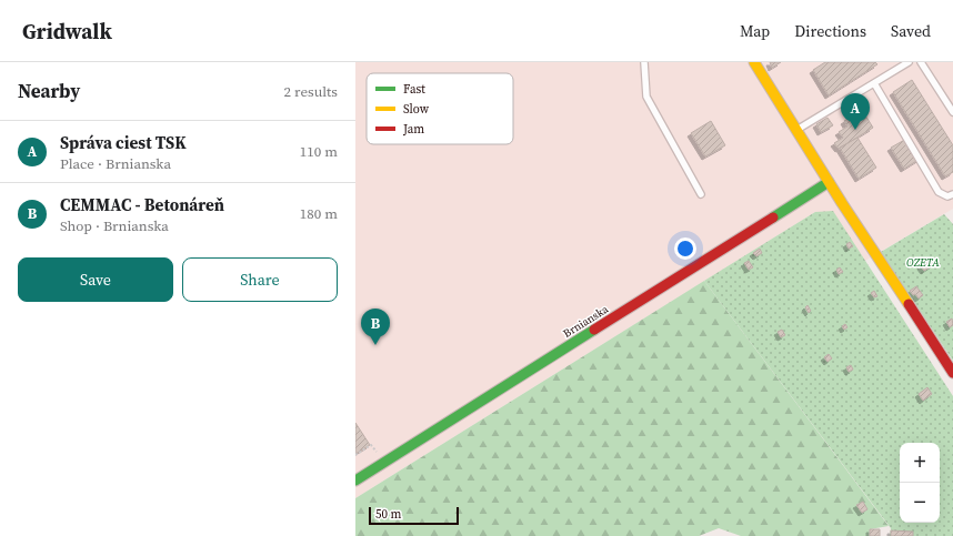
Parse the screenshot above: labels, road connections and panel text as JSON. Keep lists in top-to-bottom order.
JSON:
{
  "streets": {
    "street": ["Brnianska"]
  },
  "parks": ["OZETA"],
  "legend": ["Fast", "Slow", "Jam"],
  "scale_bar": "50 m",
  "page": {
    "header": "Gridwalk",
    "nav": ["Map", "Directions", "Saved"],
    "heading": ["Nearby", "2 results"],
    "pins": ["A", "B"],
    "list": [
      {
        "mark": "A",
        "name": "Správa ciest TSK",
        "note": "Place · Brnianska",
        "value": "110 m"
      },
      {
        "mark": "B",
        "name": "CEMMAC - Betonáreň",
        "note": "Shop · Brnianska",
        "value": "180 m"
      }
    ],
    "buttons": ["Save", "Share"],
    "map_buttons": ["+", "−"],
    "scale": "50 m"
  }
}
